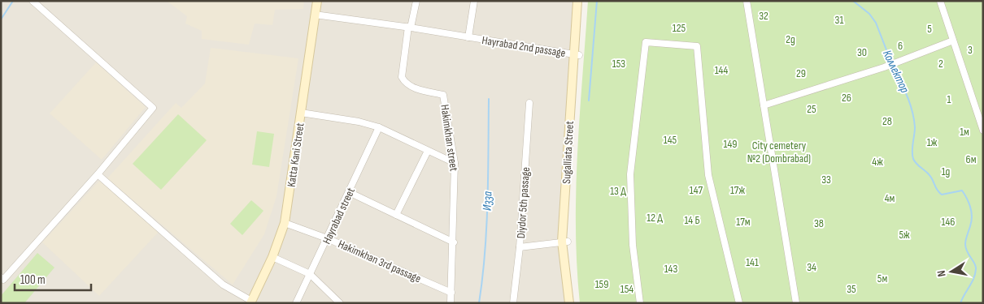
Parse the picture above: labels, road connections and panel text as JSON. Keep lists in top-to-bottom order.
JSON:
{
  "streets": {
    "main road": ["Sugalliata Street", "Katta Kani Street"],
    "street": [
      "Hayrаbаd 2nd passage",
      "Hakimkhаn street",
      "Diydor 5th passage",
      "Hayrabad street",
      "Hakimkhаn 3rd passage"
    ]
  },
  "crossings": [
    ["Hayrаbаd 2nd passage", "Hakimkhаn street"],
    ["Hayrаbаd 2nd passage", "Sugalliata Street"],
    ["Hayrаbаd 2nd passage", "Katta Kani Street"],
    ["Hakimkhаn street", "Hakimkhаn 3rd passage"],
    ["Katta Kani Street", "Hakimkhаn 3rd passage"],
    ["Hayrabad street", "Hakimkhаn 3rd passage"]
  ],
  "water": ["Коллектор", "Изза"],
  "parks": [
    "32",
    "31",
    "125",
    "5",
    "2д",
    "6",
    "3",
    "30",
    "153",
    "2",
    "144",
    "29",
    "26",
    "1",
    "25",
    "28",
    "1м",
    "145",
    "1ж",
    "149",
    "City cemetery №2 (Dombrabad)",
    "6м",
    "4ж",
    "1д",
    "33",
    "147",
    "17ж",
    "13 Д",
    "4м",
    "12 Д",
    "14 Б",
    "17м",
    "146",
    "38",
    "5ж",
    "141",
    "34",
    "143",
    "5м",
    "159",
    "154",
    "35"
  ],
  "scale_bar": "100 m",
  "north": "left"
}
